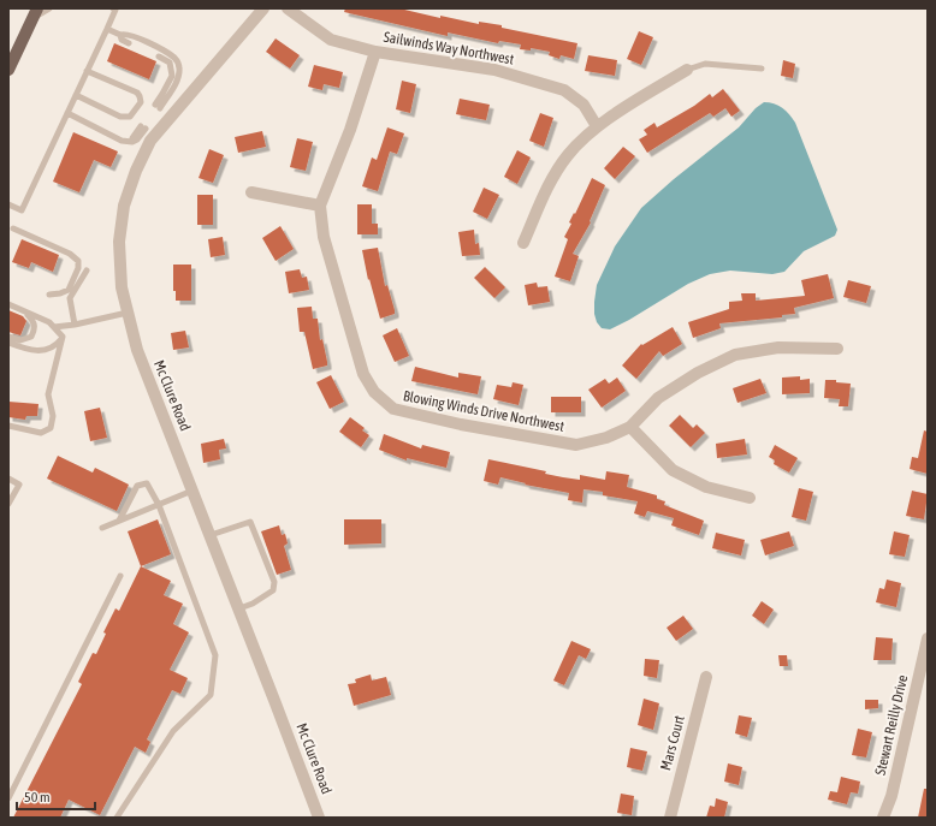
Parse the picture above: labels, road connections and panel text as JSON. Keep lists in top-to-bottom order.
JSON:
{
  "streets": {
    "street": [
      "Sailwinds Way Northwest",
      "Mc Clure Road",
      "Blowing Winds Drive Northwest",
      "Stewart Reilly Drive",
      "Mars Court"
    ]
  },
  "crossings": [
    ["Sailwinds Way Northwest", "Blowing Winds Drive Northwest"]
  ],
  "scale_bar": "50 m"
}
